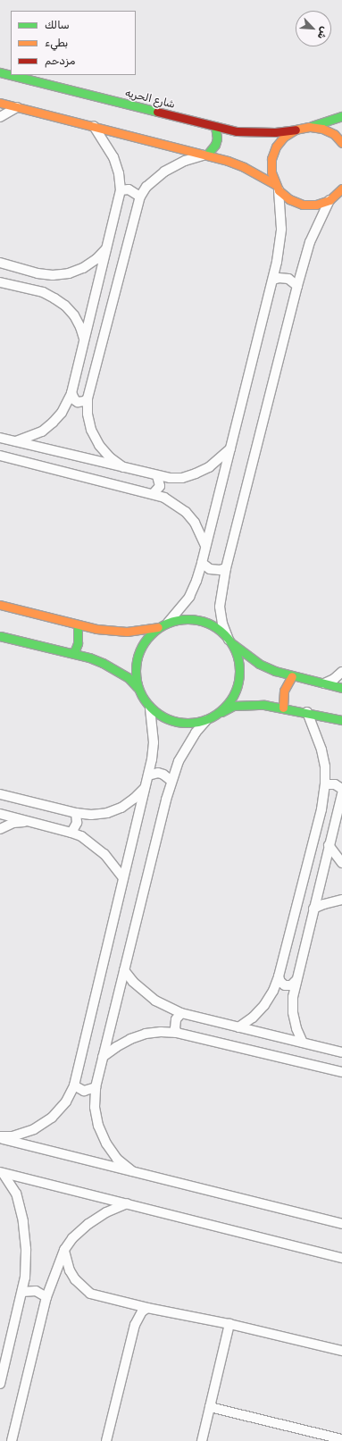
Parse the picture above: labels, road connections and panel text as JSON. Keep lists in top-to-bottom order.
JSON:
{
  "streets": {
    "street": ["شارع الحريه"]
  },
  "legend": ["سالك", "بطيء", "مزدحم"],
  "north": "bottom right"
}
